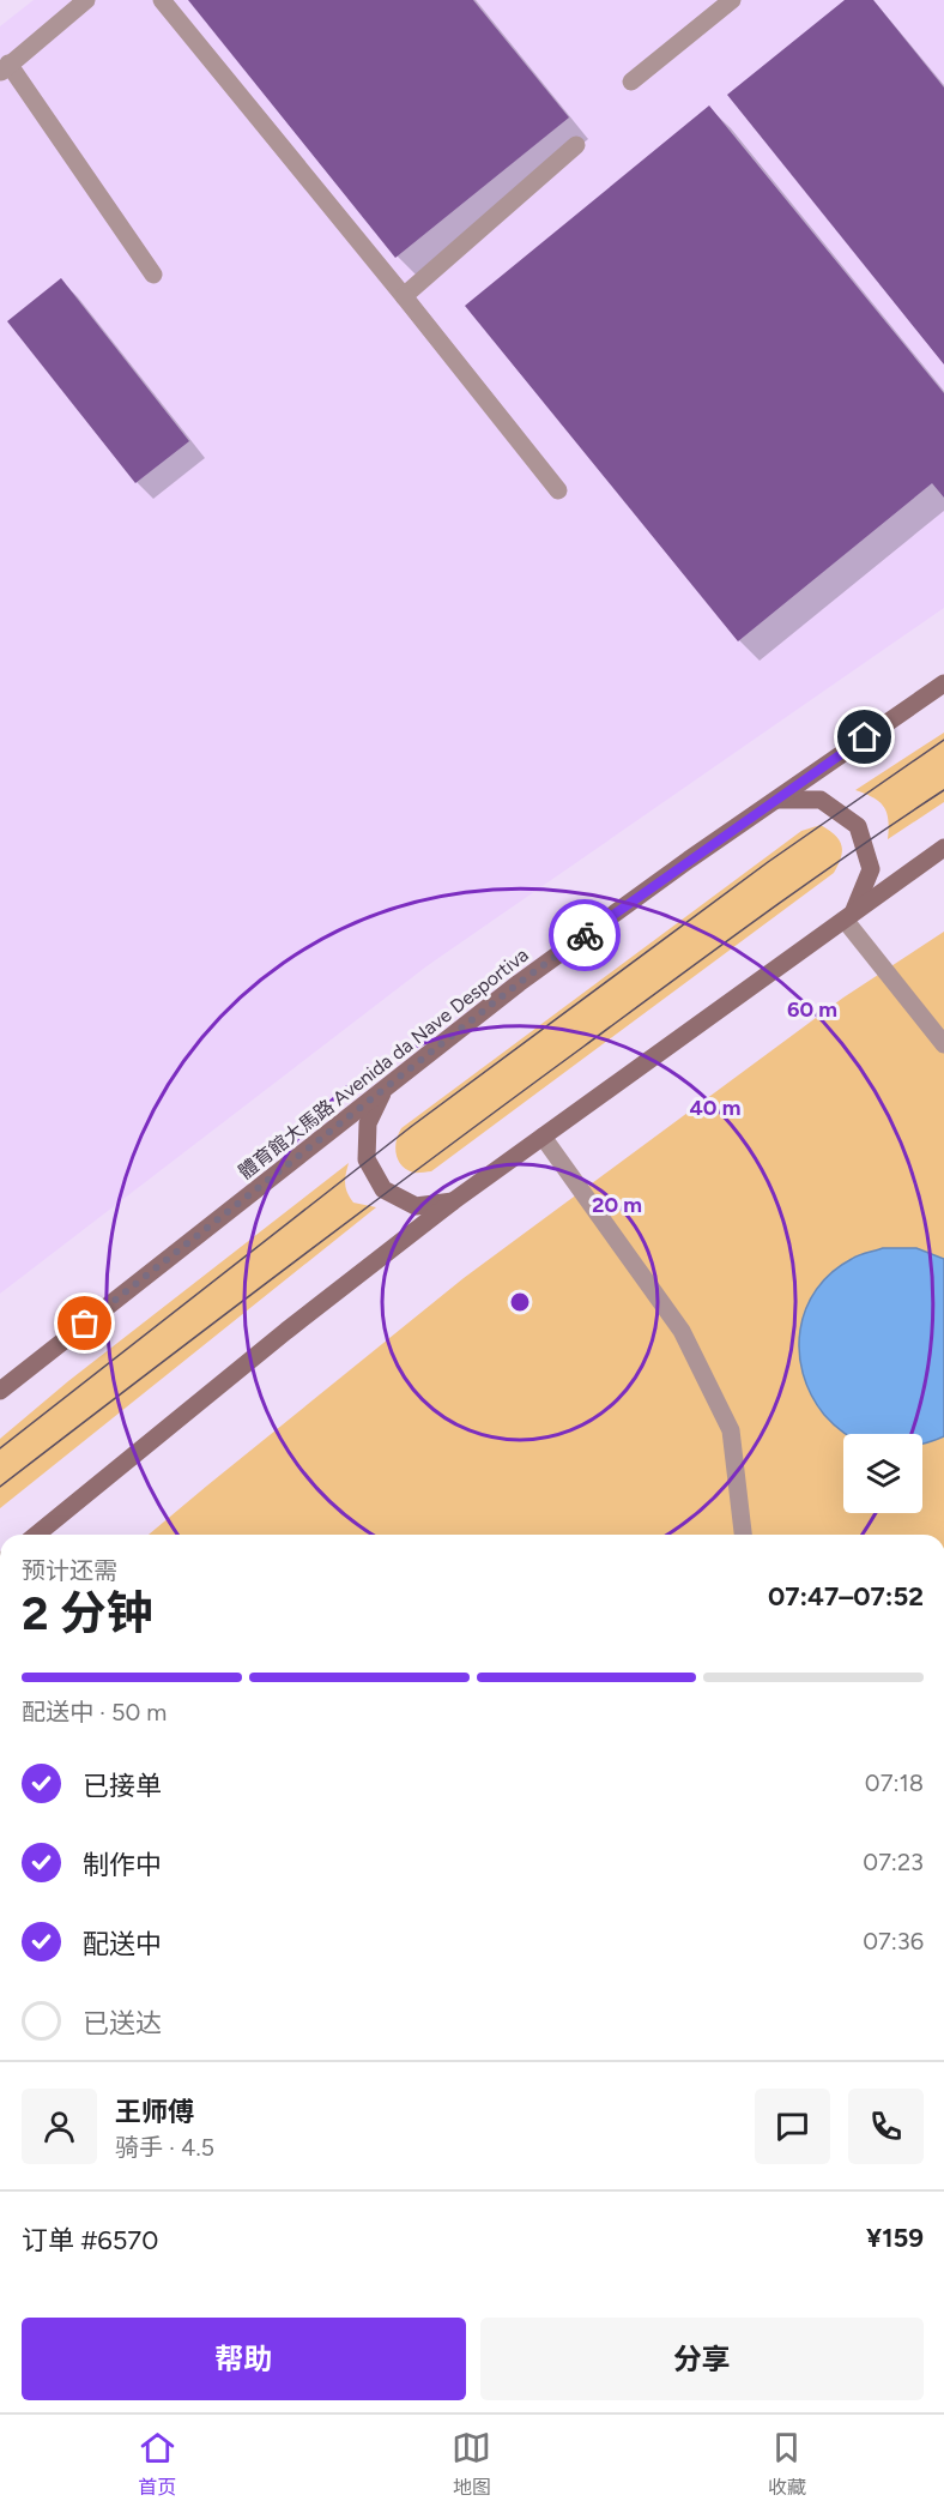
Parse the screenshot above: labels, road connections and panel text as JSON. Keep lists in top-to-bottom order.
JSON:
{
  "streets": {
    "main road": ["體育館大馬路 Avenida da Nave Desportiva"]
  },
  "page": {
    "heading": ["2 分钟", "预计还需", "07:47–07:52"],
    "panel": [
      "王师傅",
      "骑手 · 4.5",
      "订单 #6570",
      "¥159"
    ],
    "bar": "配送中 · 50 m",
    "list": [
      ["已接单", "07:18"],
      ["制作中", "07:23"],
      ["配送中", "07:36"],
      "已送达"
    ],
    "buttons": ["帮助", "分享"],
    "tabs": ["首页", "地图", "收藏"]
  },
  "rings": ["60 m", "40 m", "20 m"]
}
